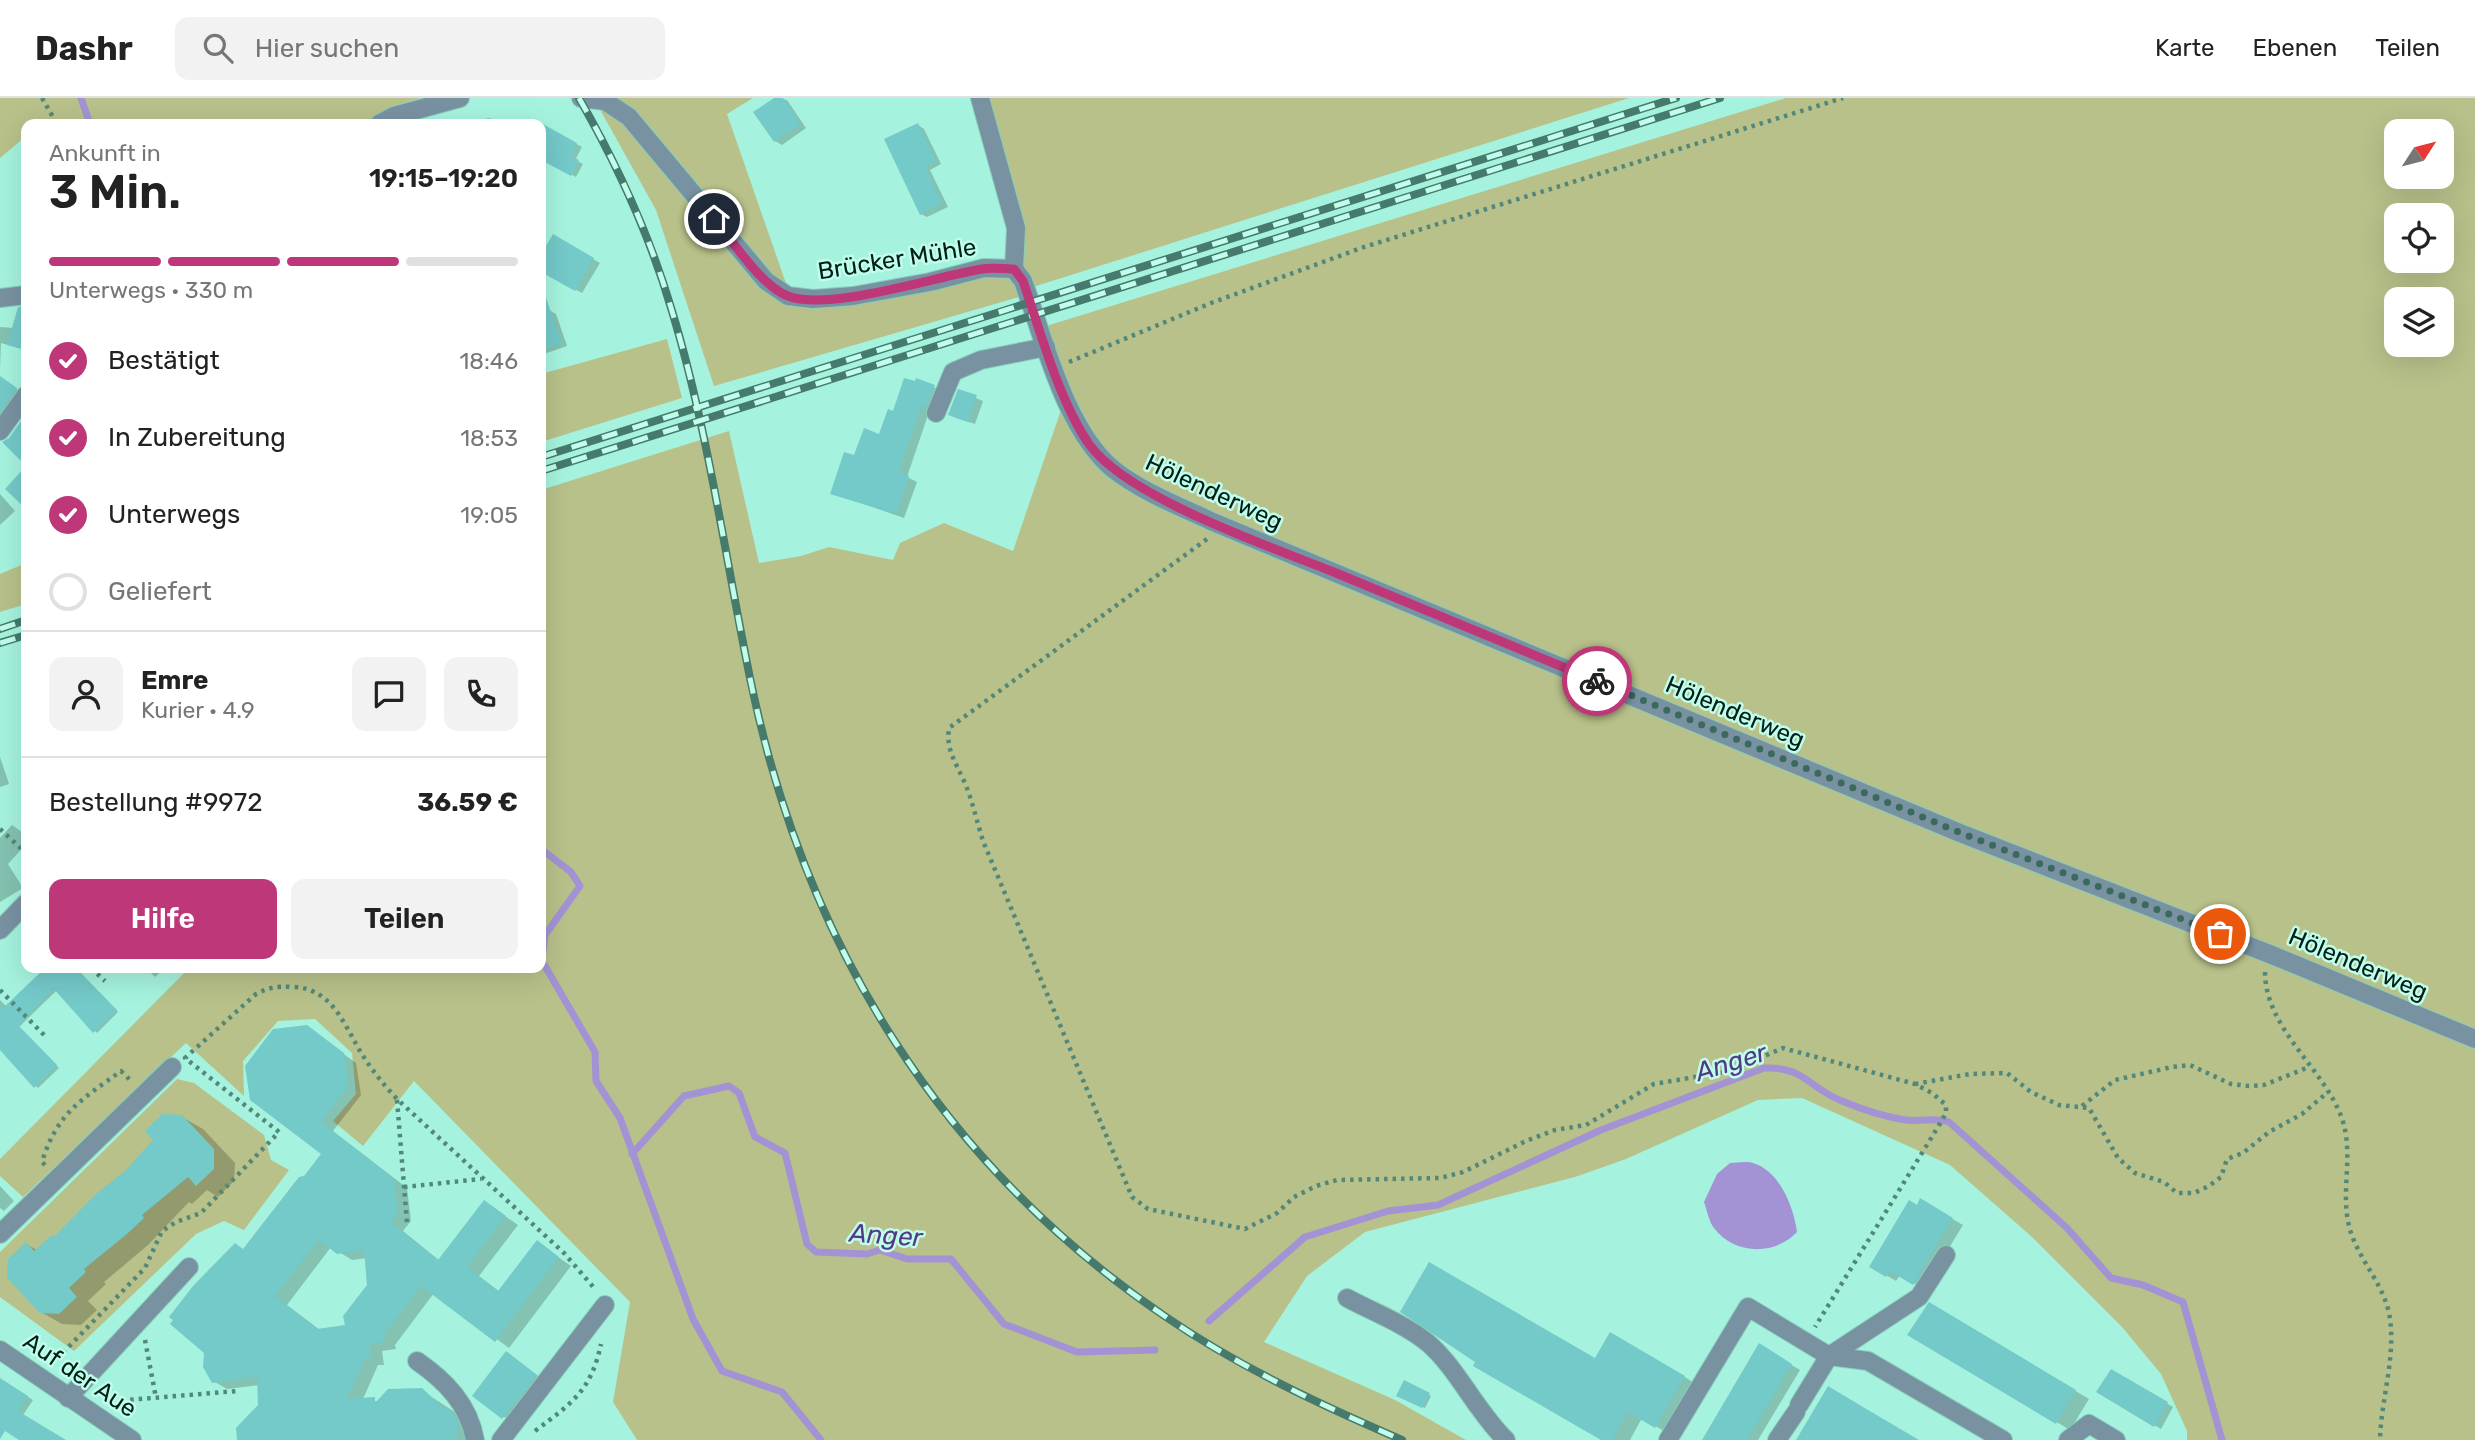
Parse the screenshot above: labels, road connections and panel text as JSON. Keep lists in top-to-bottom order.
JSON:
{
  "streets": {
    "street": ["Brücker Mühle", "Hölenderweg", "Auf der Aue"]
  },
  "crossings": [
    ["Brücker Mühle", "Hölenderweg"]
  ],
  "water": ["Anger"],
  "north": "top right",
  "page": {
    "header": "Dashr",
    "search": "Hier suchen",
    "nav": ["Karte", "Ebenen", "Teilen"],
    "heading": ["3 Min.", "Ankunft in", "19:15–19:20"],
    "panel": [
      "Emre",
      "Kurier · 4.9",
      "Bestellung #9972",
      "36.59 €"
    ],
    "bar": "Unterwegs · 330 m",
    "list": [
      ["Bestätigt", "18:46"],
      ["In Zubereitung", "18:53"],
      ["Unterwegs", "19:05"],
      "Geliefert"
    ],
    "buttons": ["Hilfe", "Teilen"]
  }
}
